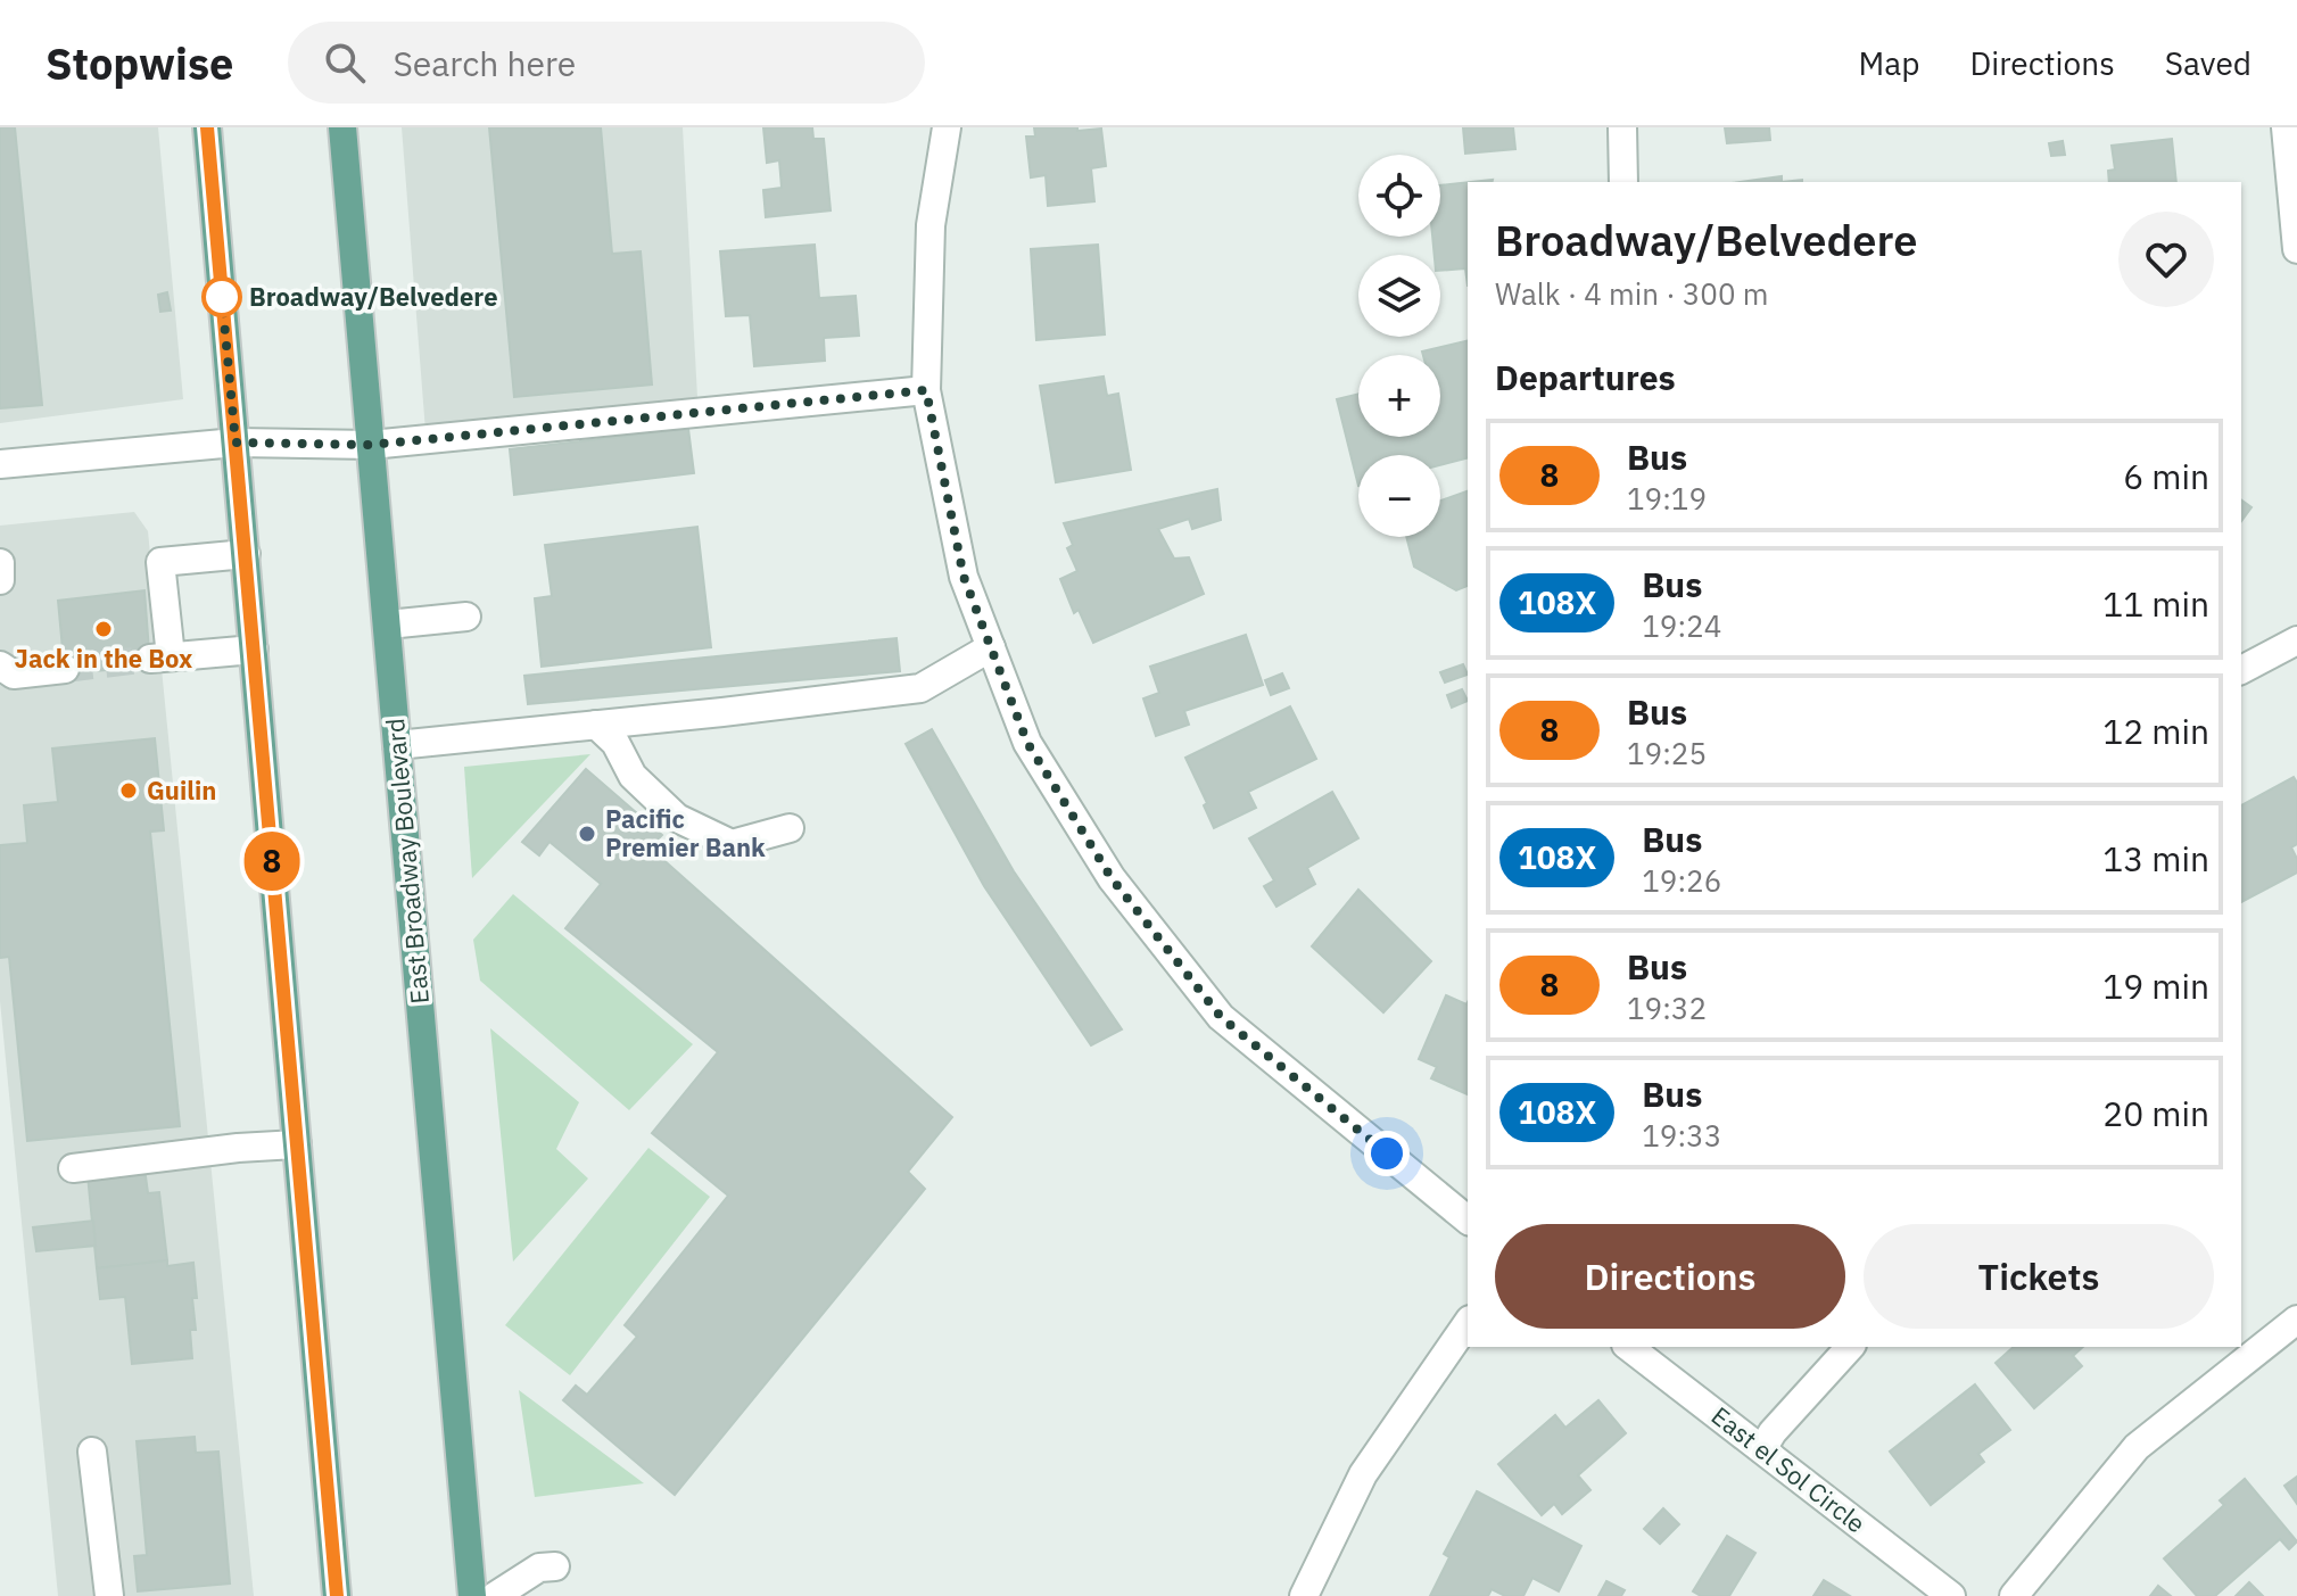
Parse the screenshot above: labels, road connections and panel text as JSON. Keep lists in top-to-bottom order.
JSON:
{
  "streets": {
    "main road": ["East Broadway Boulevard"],
    "street": ["East el Sol Circle"]
  },
  "places": [
    "Broadway/Belvedere",
    "Jack in the Box",
    "Guilin",
    "Pacific Premier Bank"
  ],
  "lines": ["bus line 8"],
  "page": {
    "header": "Stopwise",
    "search": "Search here",
    "nav": ["Map", "Directions", "Saved"],
    "on_map": "8",
    "map_buttons": ["+", "−"],
    "heading": [
      ["Broadway/Belvedere", "Walk · 4 min · 300 m"],
      "Departures"
    ],
    "list": [
      {
        "mark": "8",
        "name": "Bus",
        "note": "19:19",
        "value": "6 min"
      },
      {
        "mark": "108X",
        "name": "Bus",
        "note": "19:24",
        "value": "11 min"
      },
      {
        "mark": "8",
        "name": "Bus",
        "note": "19:25",
        "value": "12 min"
      },
      {
        "mark": "108X",
        "name": "Bus",
        "note": "19:26",
        "value": "13 min"
      },
      {
        "mark": "8",
        "name": "Bus",
        "note": "19:32",
        "value": "19 min"
      },
      {
        "mark": "108X",
        "name": "Bus",
        "note": "19:33",
        "value": "20 min"
      }
    ],
    "buttons": ["Directions", "Tickets"]
  }
}
